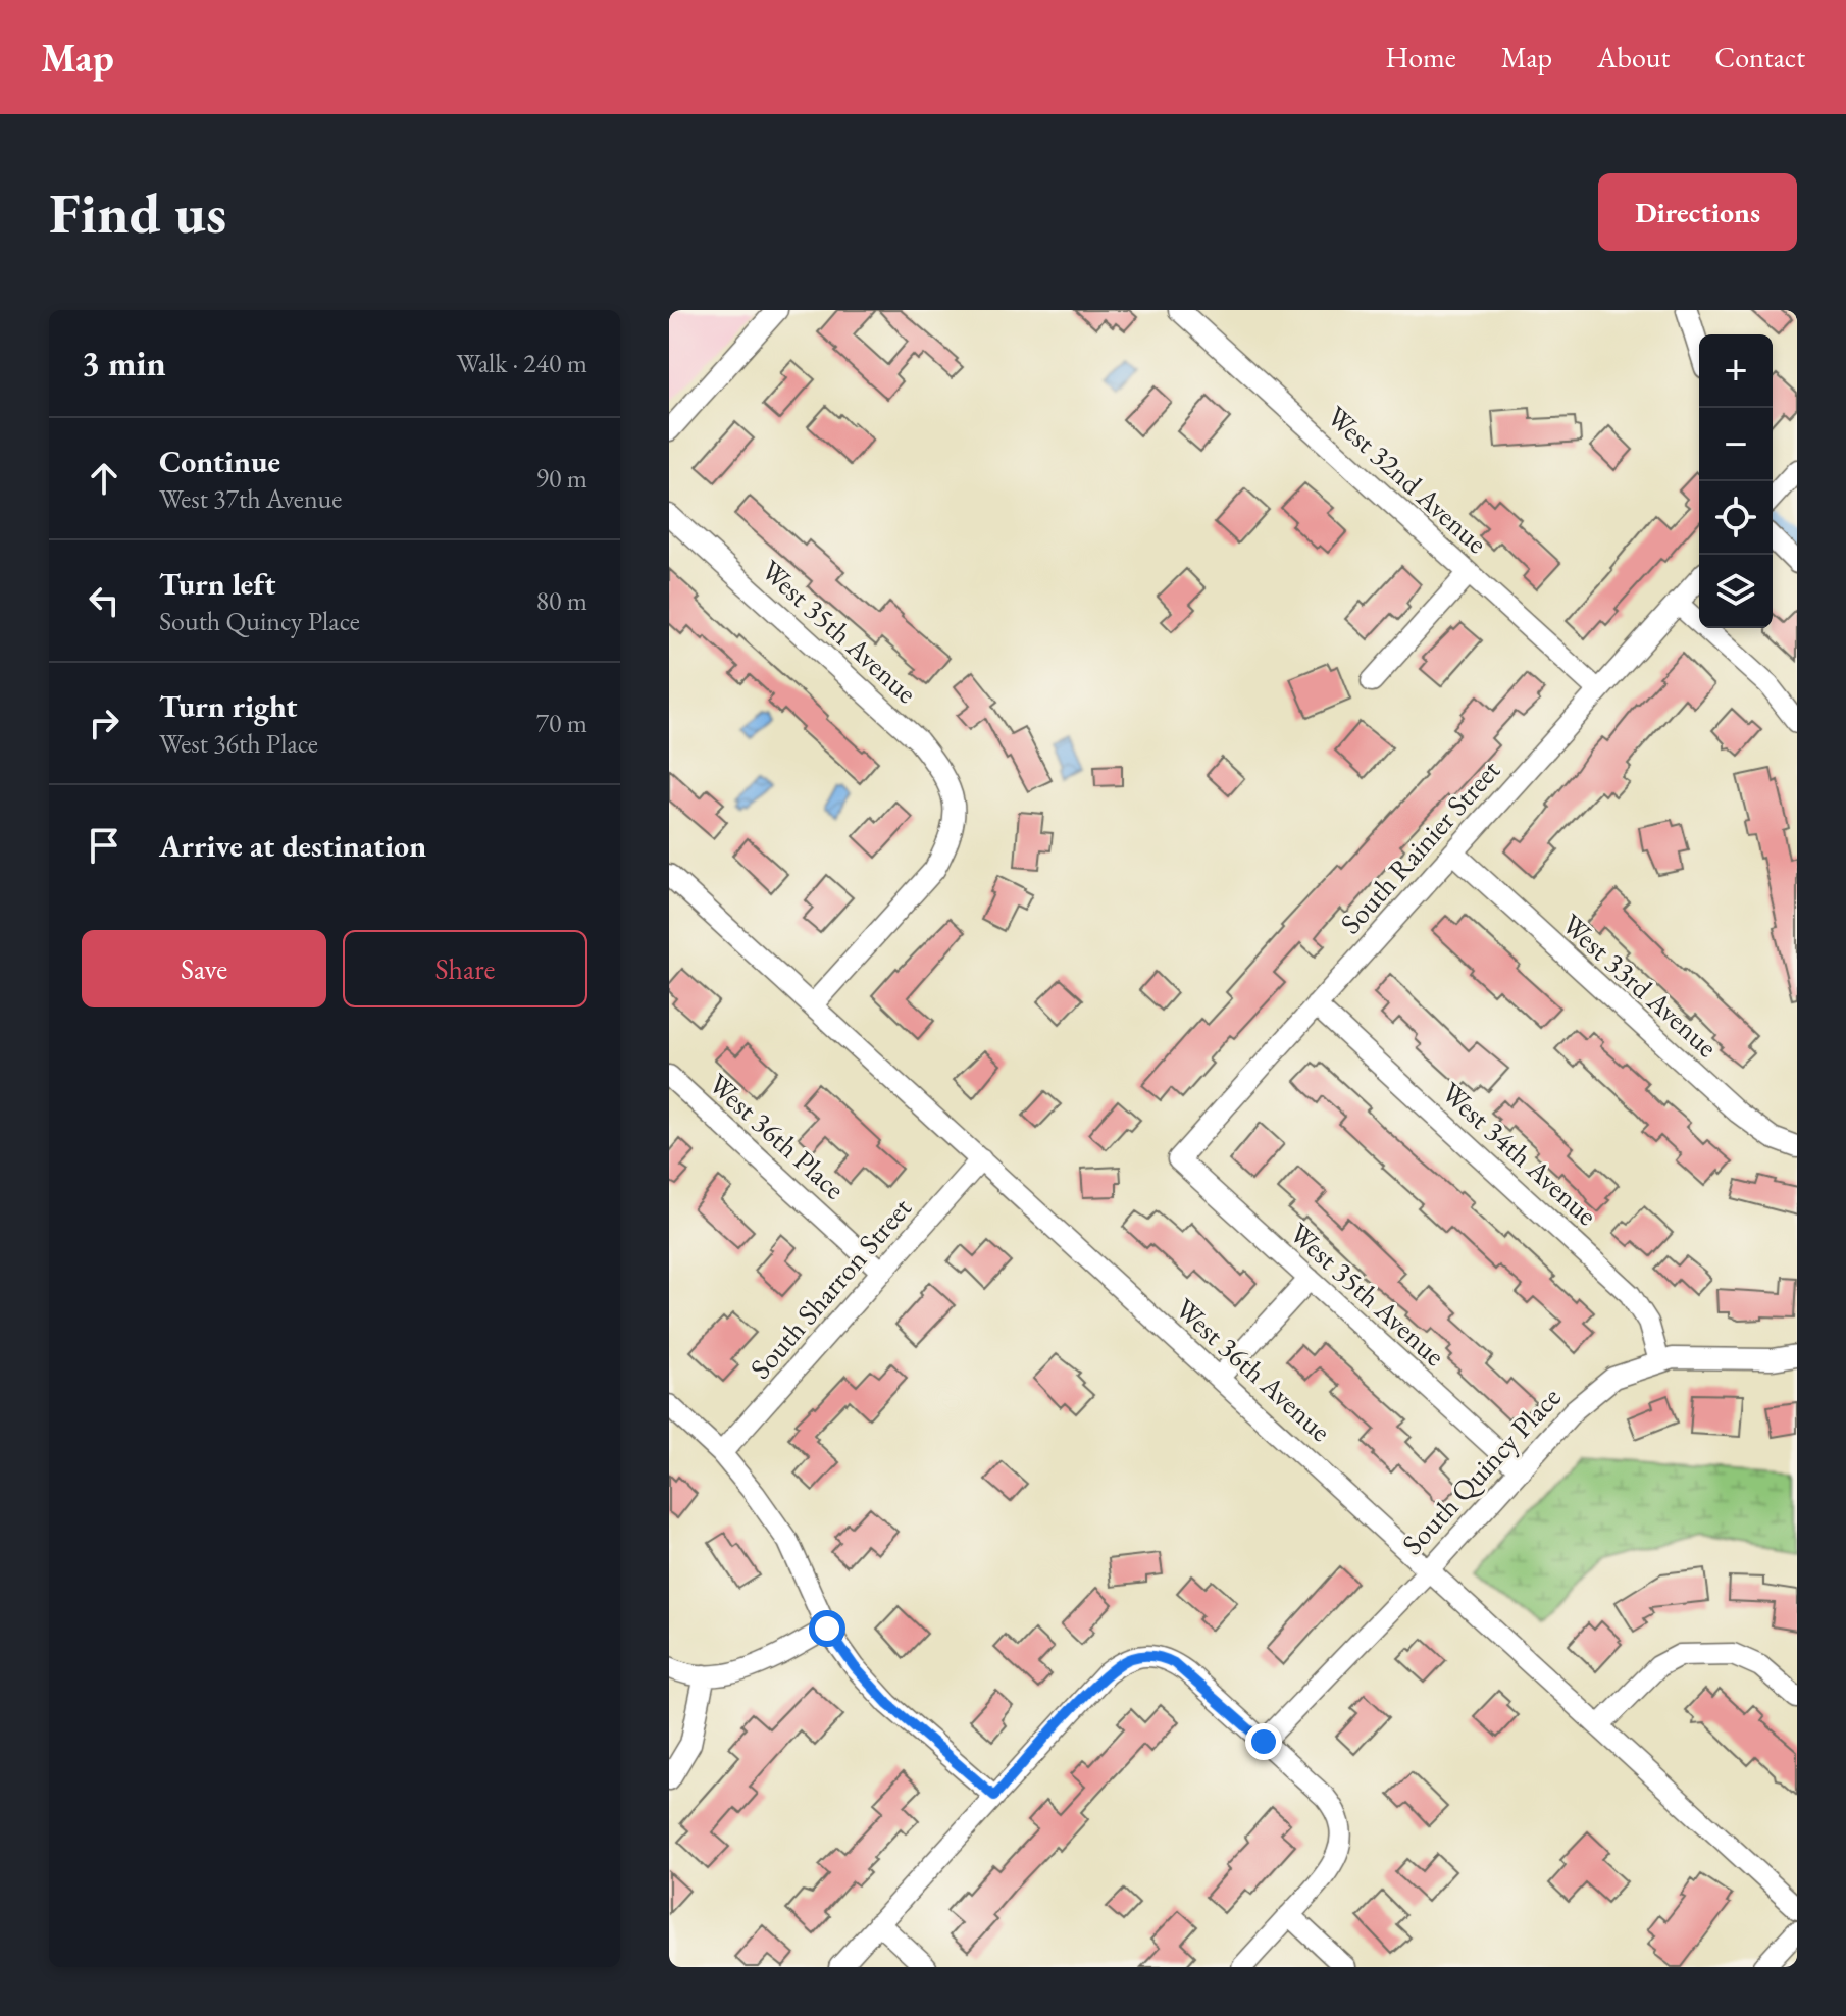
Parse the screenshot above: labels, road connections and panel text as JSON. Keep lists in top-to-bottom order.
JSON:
{
  "streets": {
    "street": [
      "West 32nd Avenue",
      "West 35th Avenue",
      "South Rainier Street",
      "West 33rd Avenue",
      "West 36th Place",
      "West 34th Avenue",
      "South Sharron Street",
      "West 36th Avenue",
      "South Quincy Place"
    ]
  },
  "crossings": [
    ["West 32nd Avenue", "South Rainier Street"],
    ["West 35th Avenue", "South Rainier Street"],
    ["West 35th Avenue", "West 36th Avenue"],
    ["West 35th Avenue", "South Quincy Place"],
    ["South Rainier Street", "West 33rd Avenue"],
    ["South Rainier Street", "West 34th Avenue"],
    ["West 36th Place", "South Sharron Street"],
    ["West 34th Avenue", "South Quincy Place"],
    ["South Sharron Street", "West 36th Avenue"],
    ["West 36th Avenue", "South Quincy Place"]
  ],
  "page": {
    "header": "Map",
    "nav": [
      "Home",
      "Map",
      "About",
      "Contact"
    ],
    "buttons": [
      "Directions",
      ["Save", "Share"]
    ],
    "title": "Find us",
    "heading": ["3 min", "Walk · 240 m"],
    "map_buttons": ["+", "−"],
    "list": [
      ["Continue", "West 37th Avenue", "90 m"],
      ["Turn left", "South Quincy Place", "80 m"],
      ["Turn right", "West 36th Place", "70 m"],
      "Arrive at destination"
    ]
  }
}
